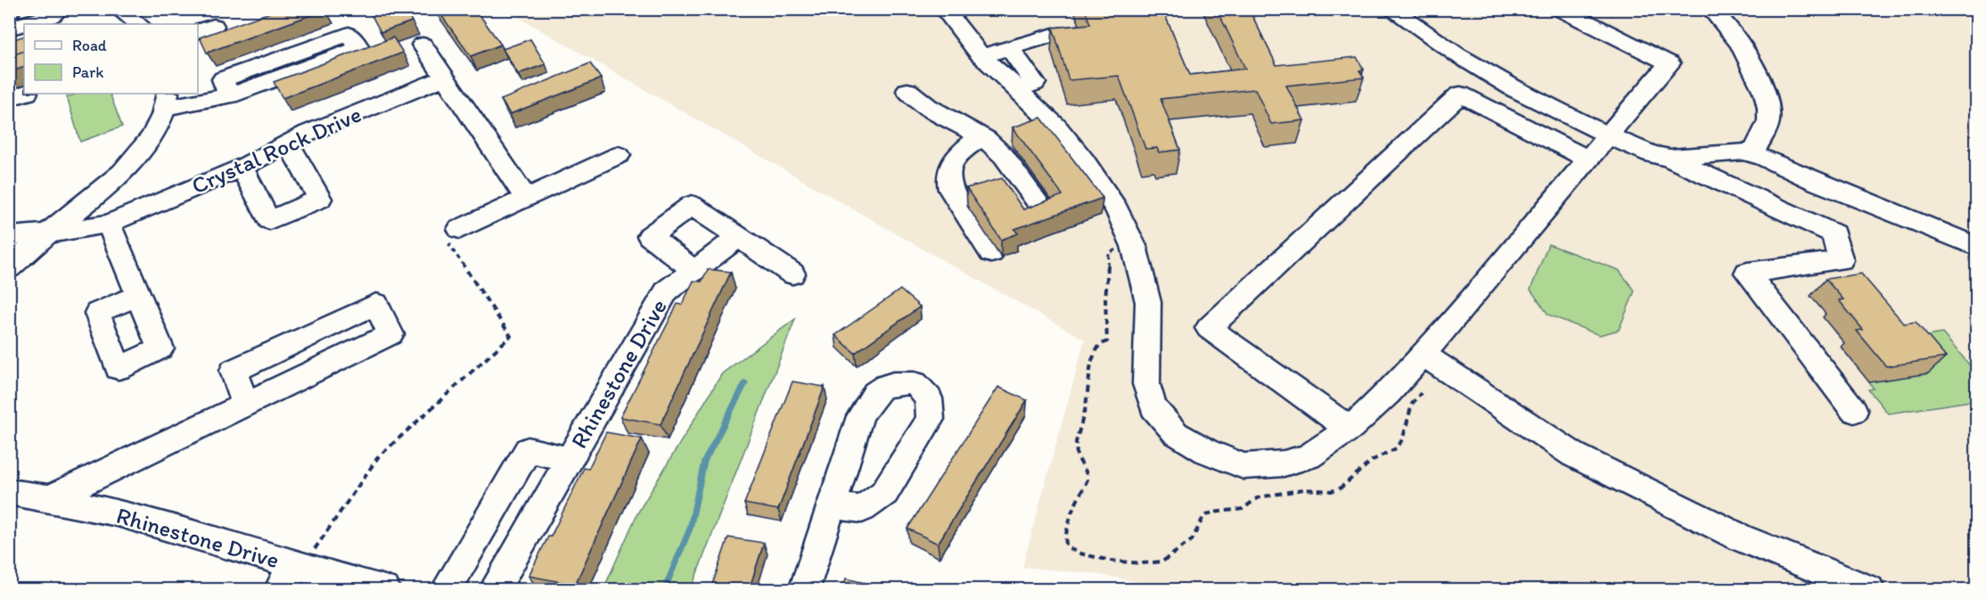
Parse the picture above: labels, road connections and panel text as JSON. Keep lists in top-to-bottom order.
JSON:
{
  "streets": {
    "street": ["Crystal Rock Drive", "Rhinestone Drive"]
  },
  "legend": ["Road", "Park"]
}
